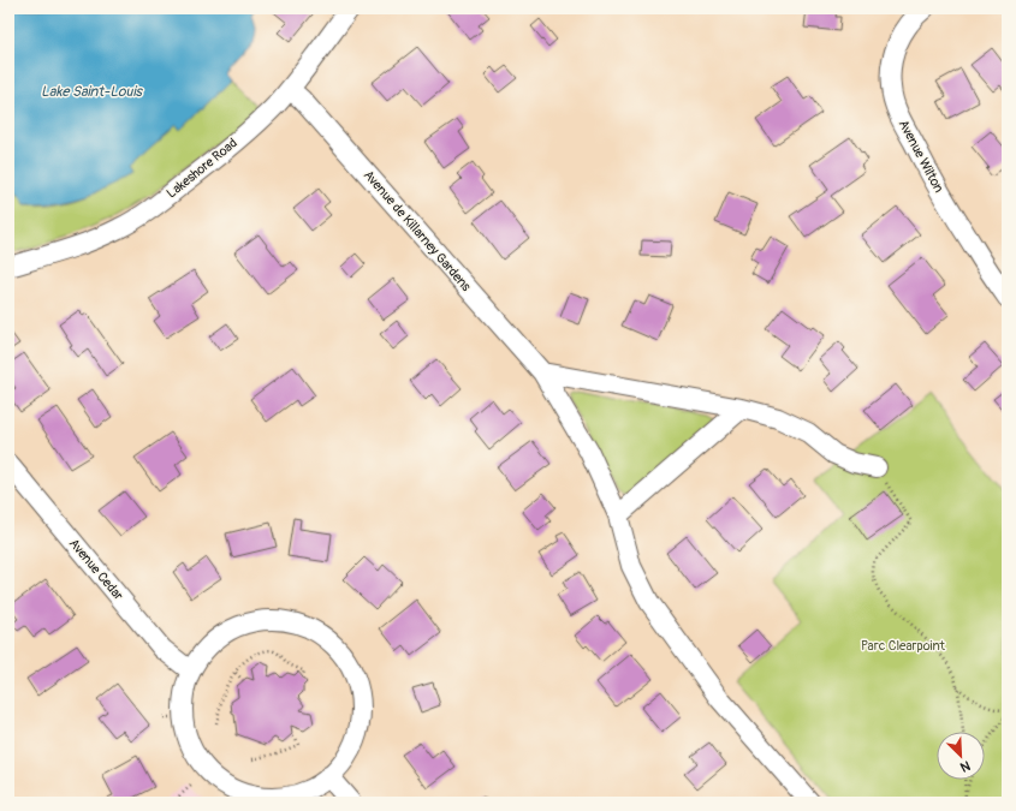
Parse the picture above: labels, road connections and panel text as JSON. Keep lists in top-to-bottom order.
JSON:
{
  "streets": {
    "street": [
      "Avenue Wilton",
      "Lakeshore Road",
      "Avenue de Killarney Gardens",
      "Avenue Cedar"
    ]
  },
  "crossings": [
    ["Lakeshore Road", "Avenue de Killarney Gardens"]
  ],
  "water": ["Lake Saint-Louis"],
  "parks": ["Parc Clearpoint"],
  "north": "bottom right"
}
